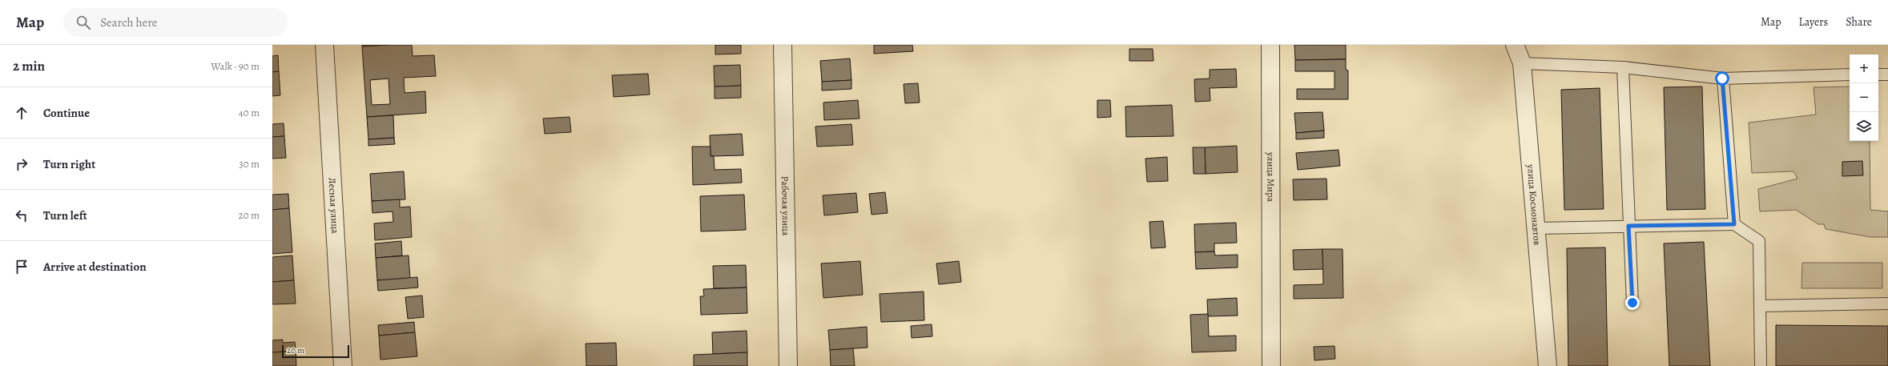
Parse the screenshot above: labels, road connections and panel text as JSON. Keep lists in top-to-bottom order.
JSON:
{
  "streets": {
    "street": [
      "улица Мира",
      "Лесная улица",
      "улица Космонавтов",
      "Рабочая улица"
    ]
  },
  "scale_bar": "20 m",
  "page": {
    "header": "Map",
    "search": "Search here",
    "nav": ["Map", "Layers", "Share"],
    "heading": ["2 min", "Walk · 90 m"],
    "map_buttons": ["+", "−"],
    "list": [
      ["Continue", "40 m"],
      ["Turn right", "30 m"],
      ["Turn left", "20 m"],
      "Arrive at destination"
    ],
    "scale": "20 m"
  }
}
